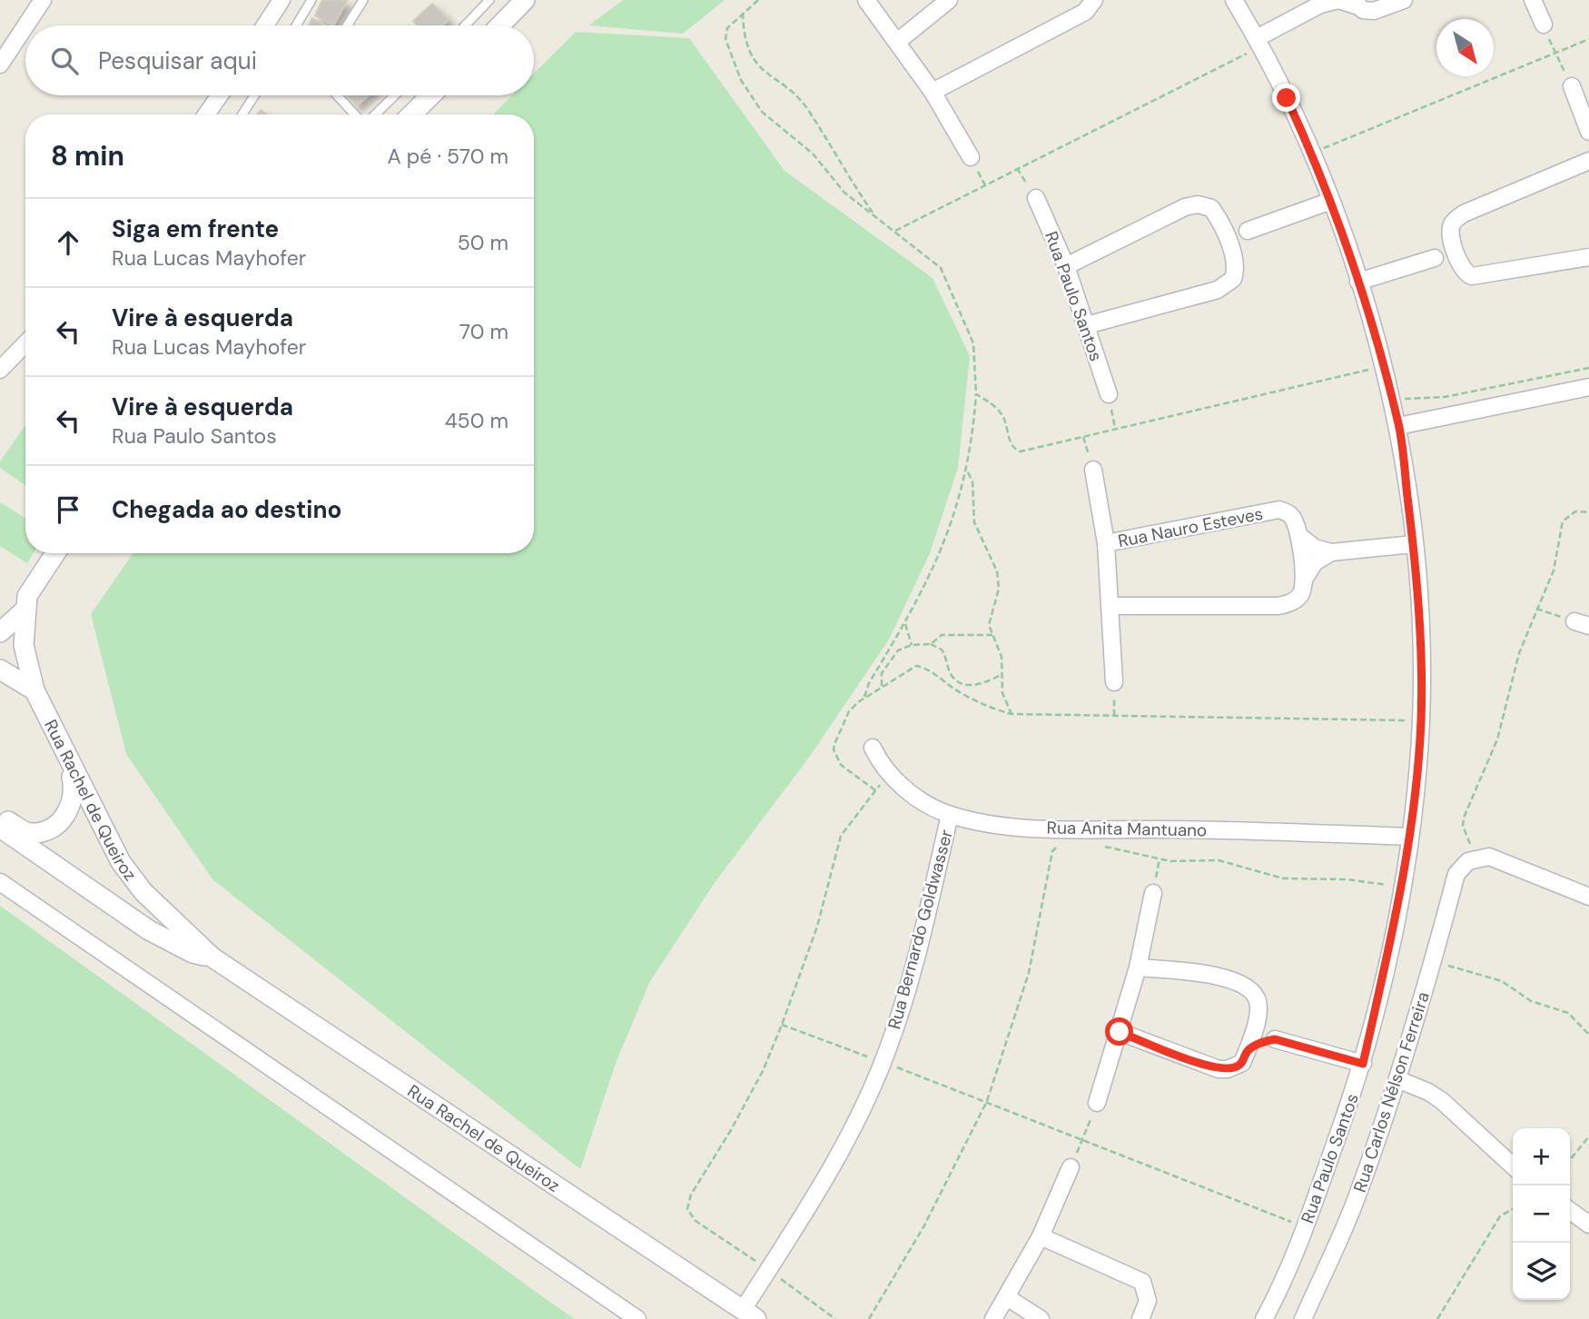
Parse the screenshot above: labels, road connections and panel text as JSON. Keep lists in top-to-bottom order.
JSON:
{
  "streets": {
    "street": [
      "Rua Paulo Santos",
      "Rua Nauro Esteves",
      "Rua Rachel de Queiroz",
      "Rua Anita Mantuano",
      "Rua Bernardo Goldwasser",
      "Rua Carlos Nélson Ferreira"
    ]
  },
  "crossings": [
    ["Rua Paulo Santos", "Rua Anita Mantuano"],
    ["Rua Rachel de Queiroz", "Rua Bernardo Goldwasser"],
    ["Rua Anita Mantuano", "Rua Bernardo Goldwasser"]
  ],
  "north": "bottom right",
  "page": {
    "search": "Pesquisar aqui",
    "heading": ["8 min", "A pé · 570 m"],
    "list": [
      ["Siga em frente", "Rua Lucas Mayhofer", "50 m"],
      ["Vire à esquerda", "Rua Lucas Mayhofer", "70 m"],
      ["Vire à esquerda", "Rua Paulo Santos", "450 m"],
      "Chegada ao destino"
    ],
    "map_buttons": ["+", "−"]
  }
}
